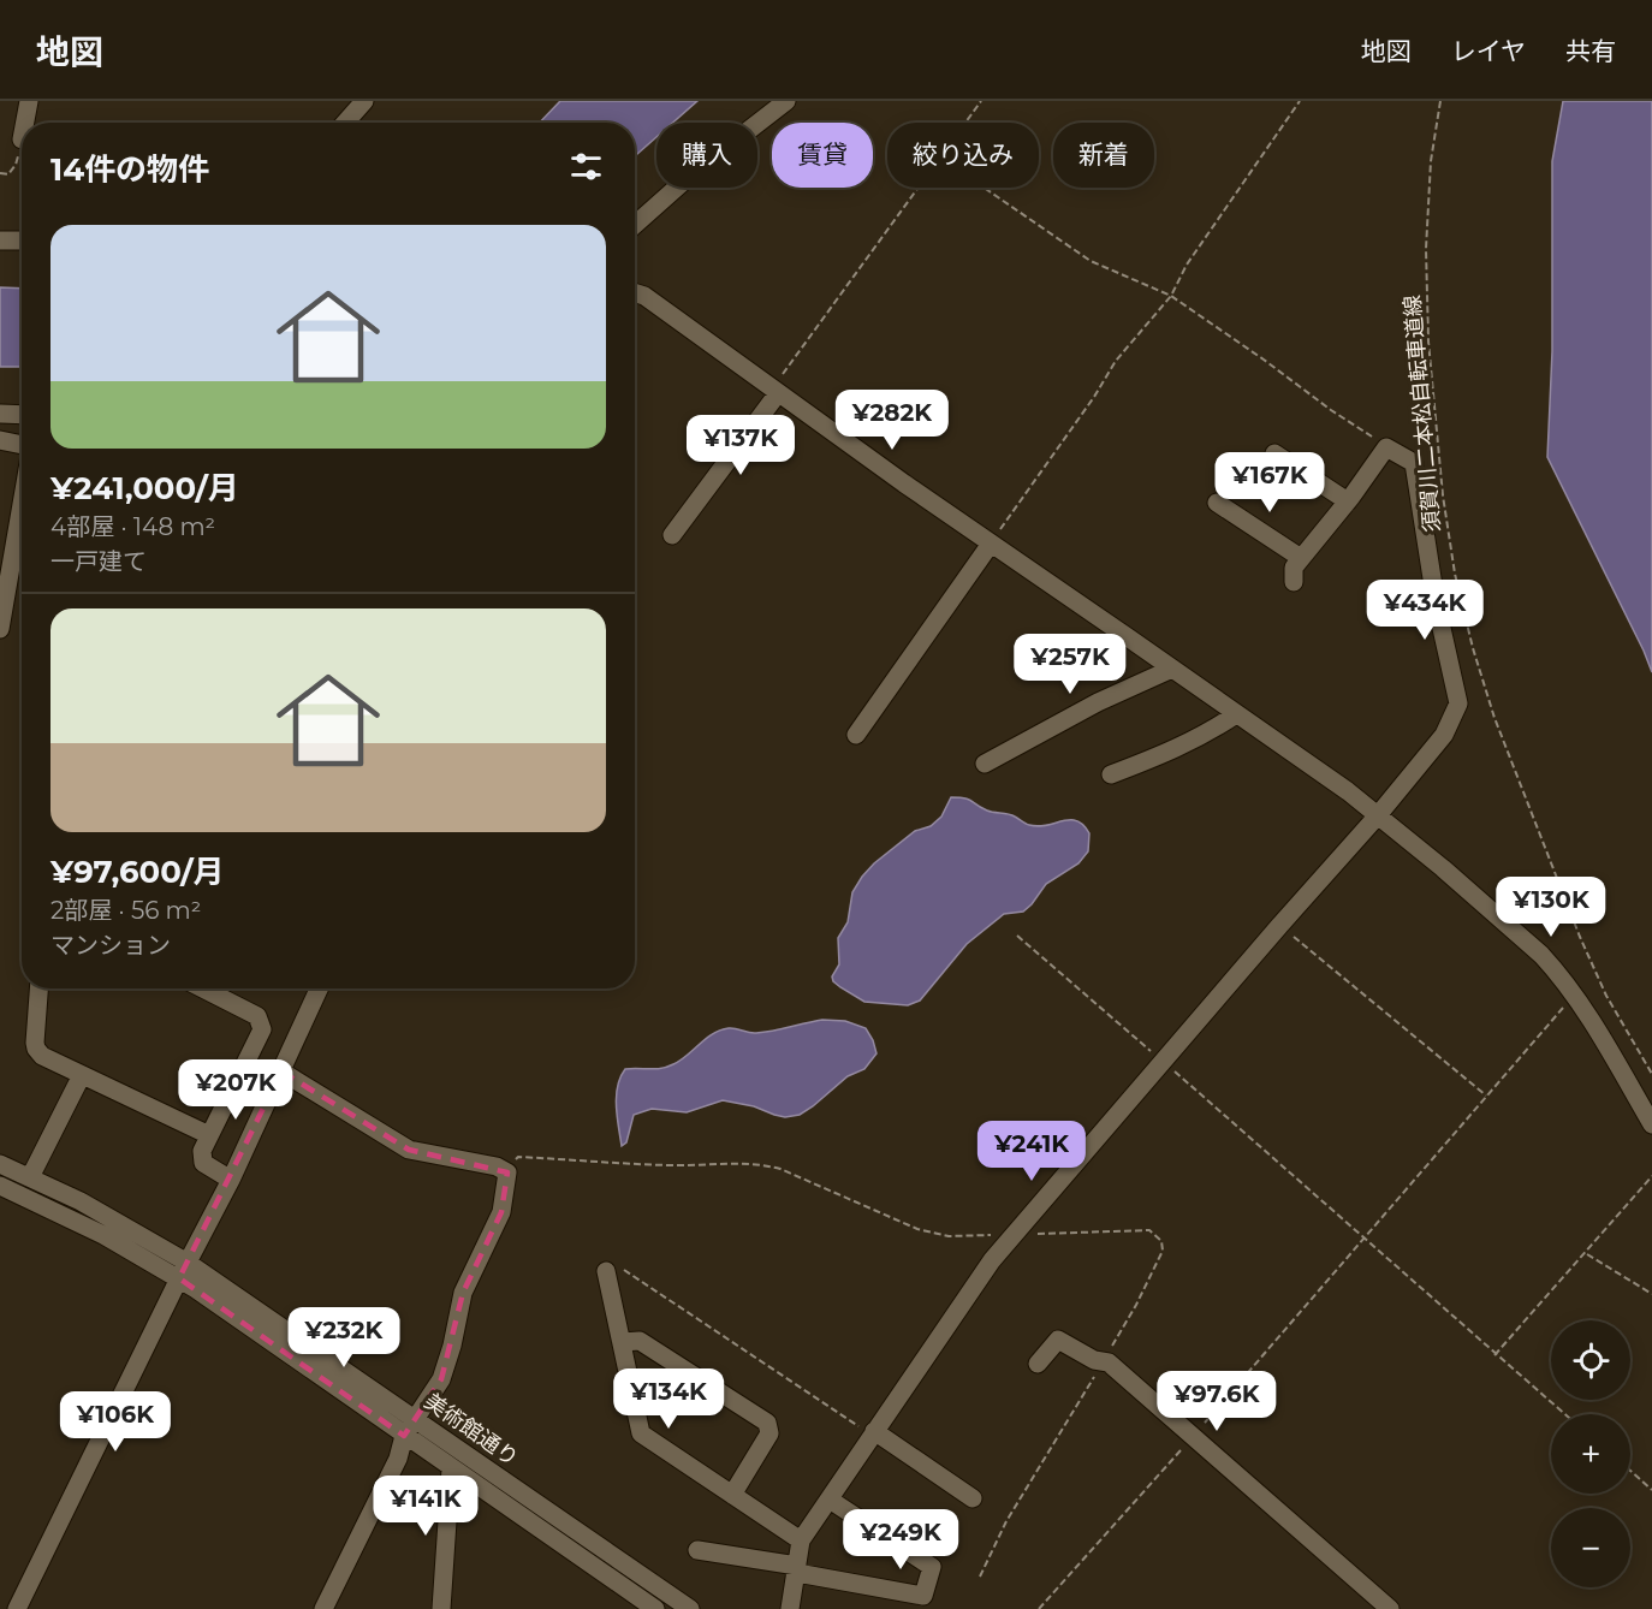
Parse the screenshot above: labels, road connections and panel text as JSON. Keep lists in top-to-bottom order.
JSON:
{
  "streets": {
    "street": ["美術館通り"],
    "path": ["須賀川二本松自転車道線"]
  },
  "page": {
    "header": "地図",
    "nav": ["地図", "レイヤ", "共有"],
    "chip": [
      "購入",
      "賃貸",
      "絞り込み",
      "新着"
    ],
    "heading": "14件の物件",
    "list": [
      {
        "name": "¥241,000/月",
        "note": "4部屋 · 148 m² · 一戸建て"
      },
      {
        "name": "¥97,600/月",
        "note": "2部屋 · 56 m² · マンション"
      }
    ],
    "price": [
      "¥282K",
      "¥137K",
      "¥167K",
      "¥434K",
      "¥257K",
      "¥130K",
      "¥207K",
      "¥241K",
      "¥232K",
      "¥134K",
      "¥97.6K",
      "¥106K",
      "¥141K",
      "¥249K"
    ],
    "map_buttons": ["+", "−"]
  }
}
